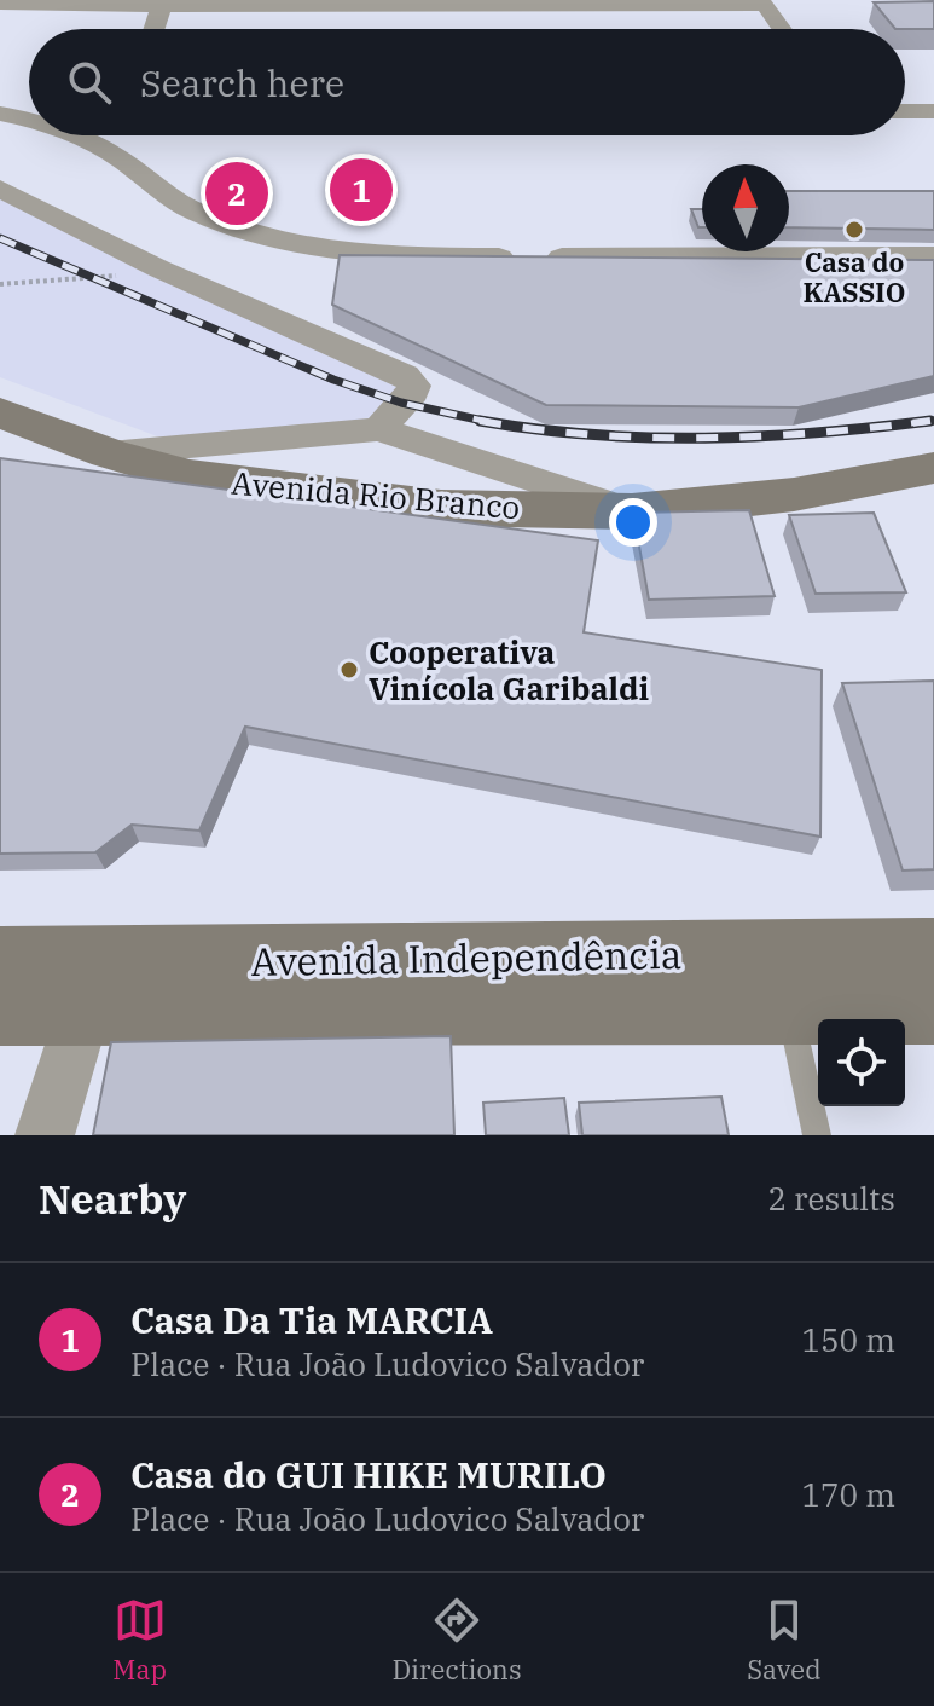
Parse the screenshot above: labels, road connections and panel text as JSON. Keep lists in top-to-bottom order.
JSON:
{
  "streets": {
    "main road": ["Avenida Rio Branco", "Avenida Independência"]
  },
  "places": ["Casa do KASSIO", "Cooperativa Vinícola Garibaldi"],
  "north": "top",
  "page": {
    "search": "Search here",
    "pins": ["1", "2"],
    "heading": ["Nearby", "2 results"],
    "list": [
      {
        "mark": "1",
        "name": "Casa Da Tia MARCIA",
        "note": "Place · Rua João Ludovico Salvador",
        "value": "150 m"
      },
      {
        "mark": "2",
        "name": "Casa do GUI HIKE MURILO",
        "note": "Place · Rua João Ludovico Salvador",
        "value": "170 m"
      }
    ],
    "nav": ["Map", "Directions", "Saved"]
  }
}
